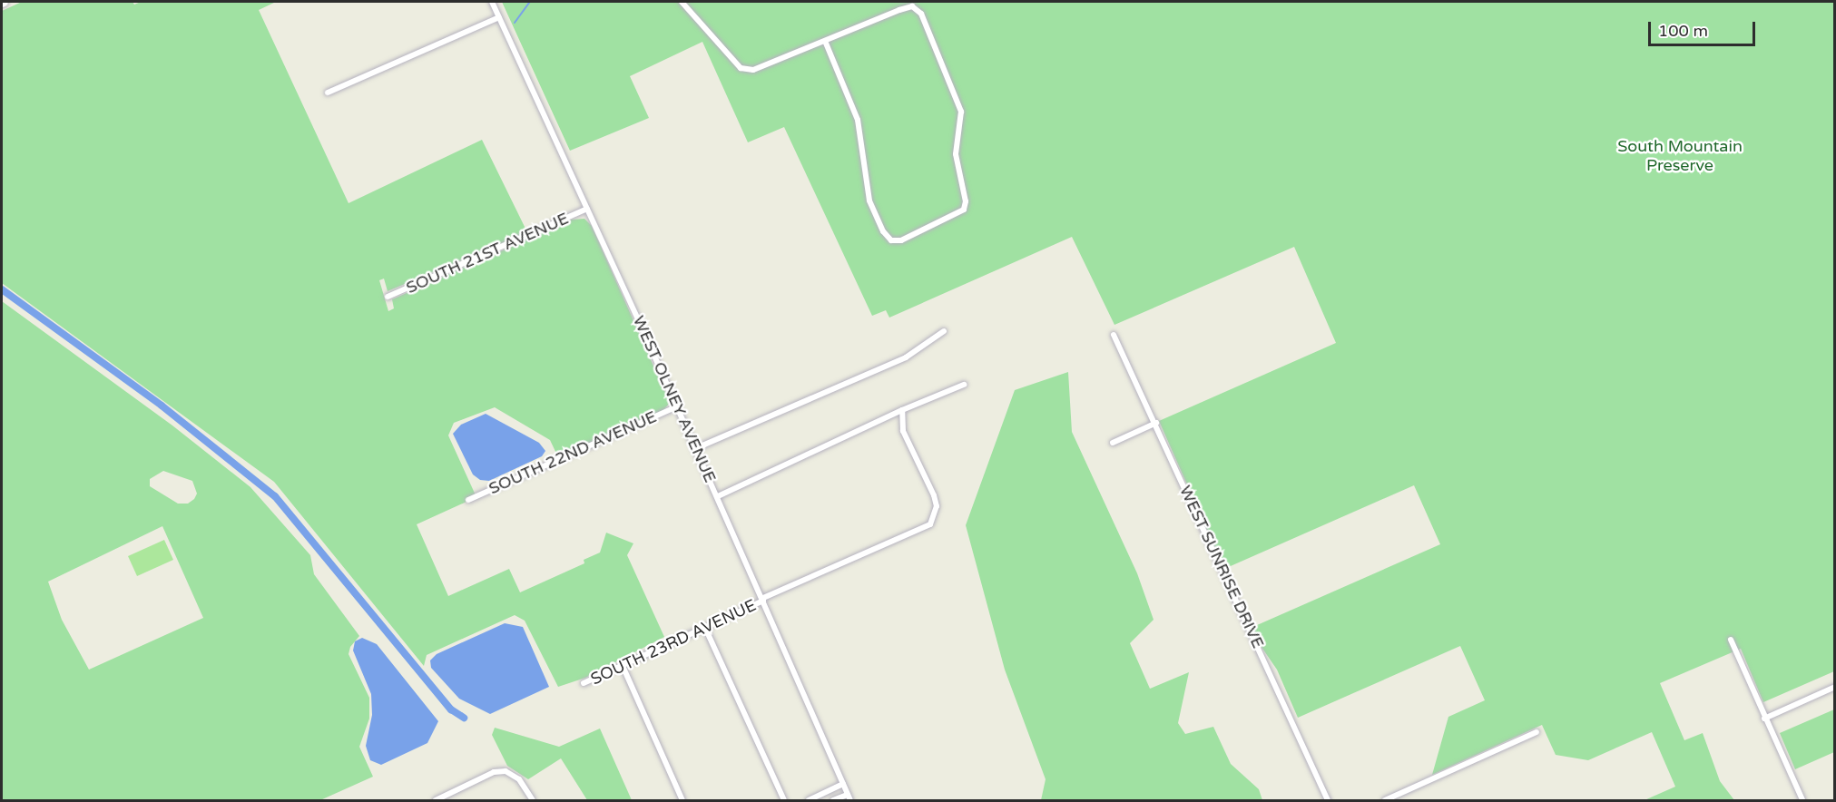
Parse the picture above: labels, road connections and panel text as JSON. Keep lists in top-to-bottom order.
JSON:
{
  "streets": {
    "street": [
      "SOUTH 21ST AVENUE",
      "WEST OLNEY AVENUE",
      "SOUTH 22ND AVENUE",
      "WEST SUNRISE DRIVE",
      "SOUTH 23RD AVENUE"
    ]
  },
  "crossings": [
    ["SOUTH 21ST AVENUE", "WEST OLNEY AVENUE"],
    ["WEST OLNEY AVENUE", "SOUTH 22ND AVENUE"],
    ["WEST OLNEY AVENUE", "SOUTH 23RD AVENUE"]
  ],
  "parks": ["South Mountain Preserve"],
  "scale_bar": "100 m"
}
